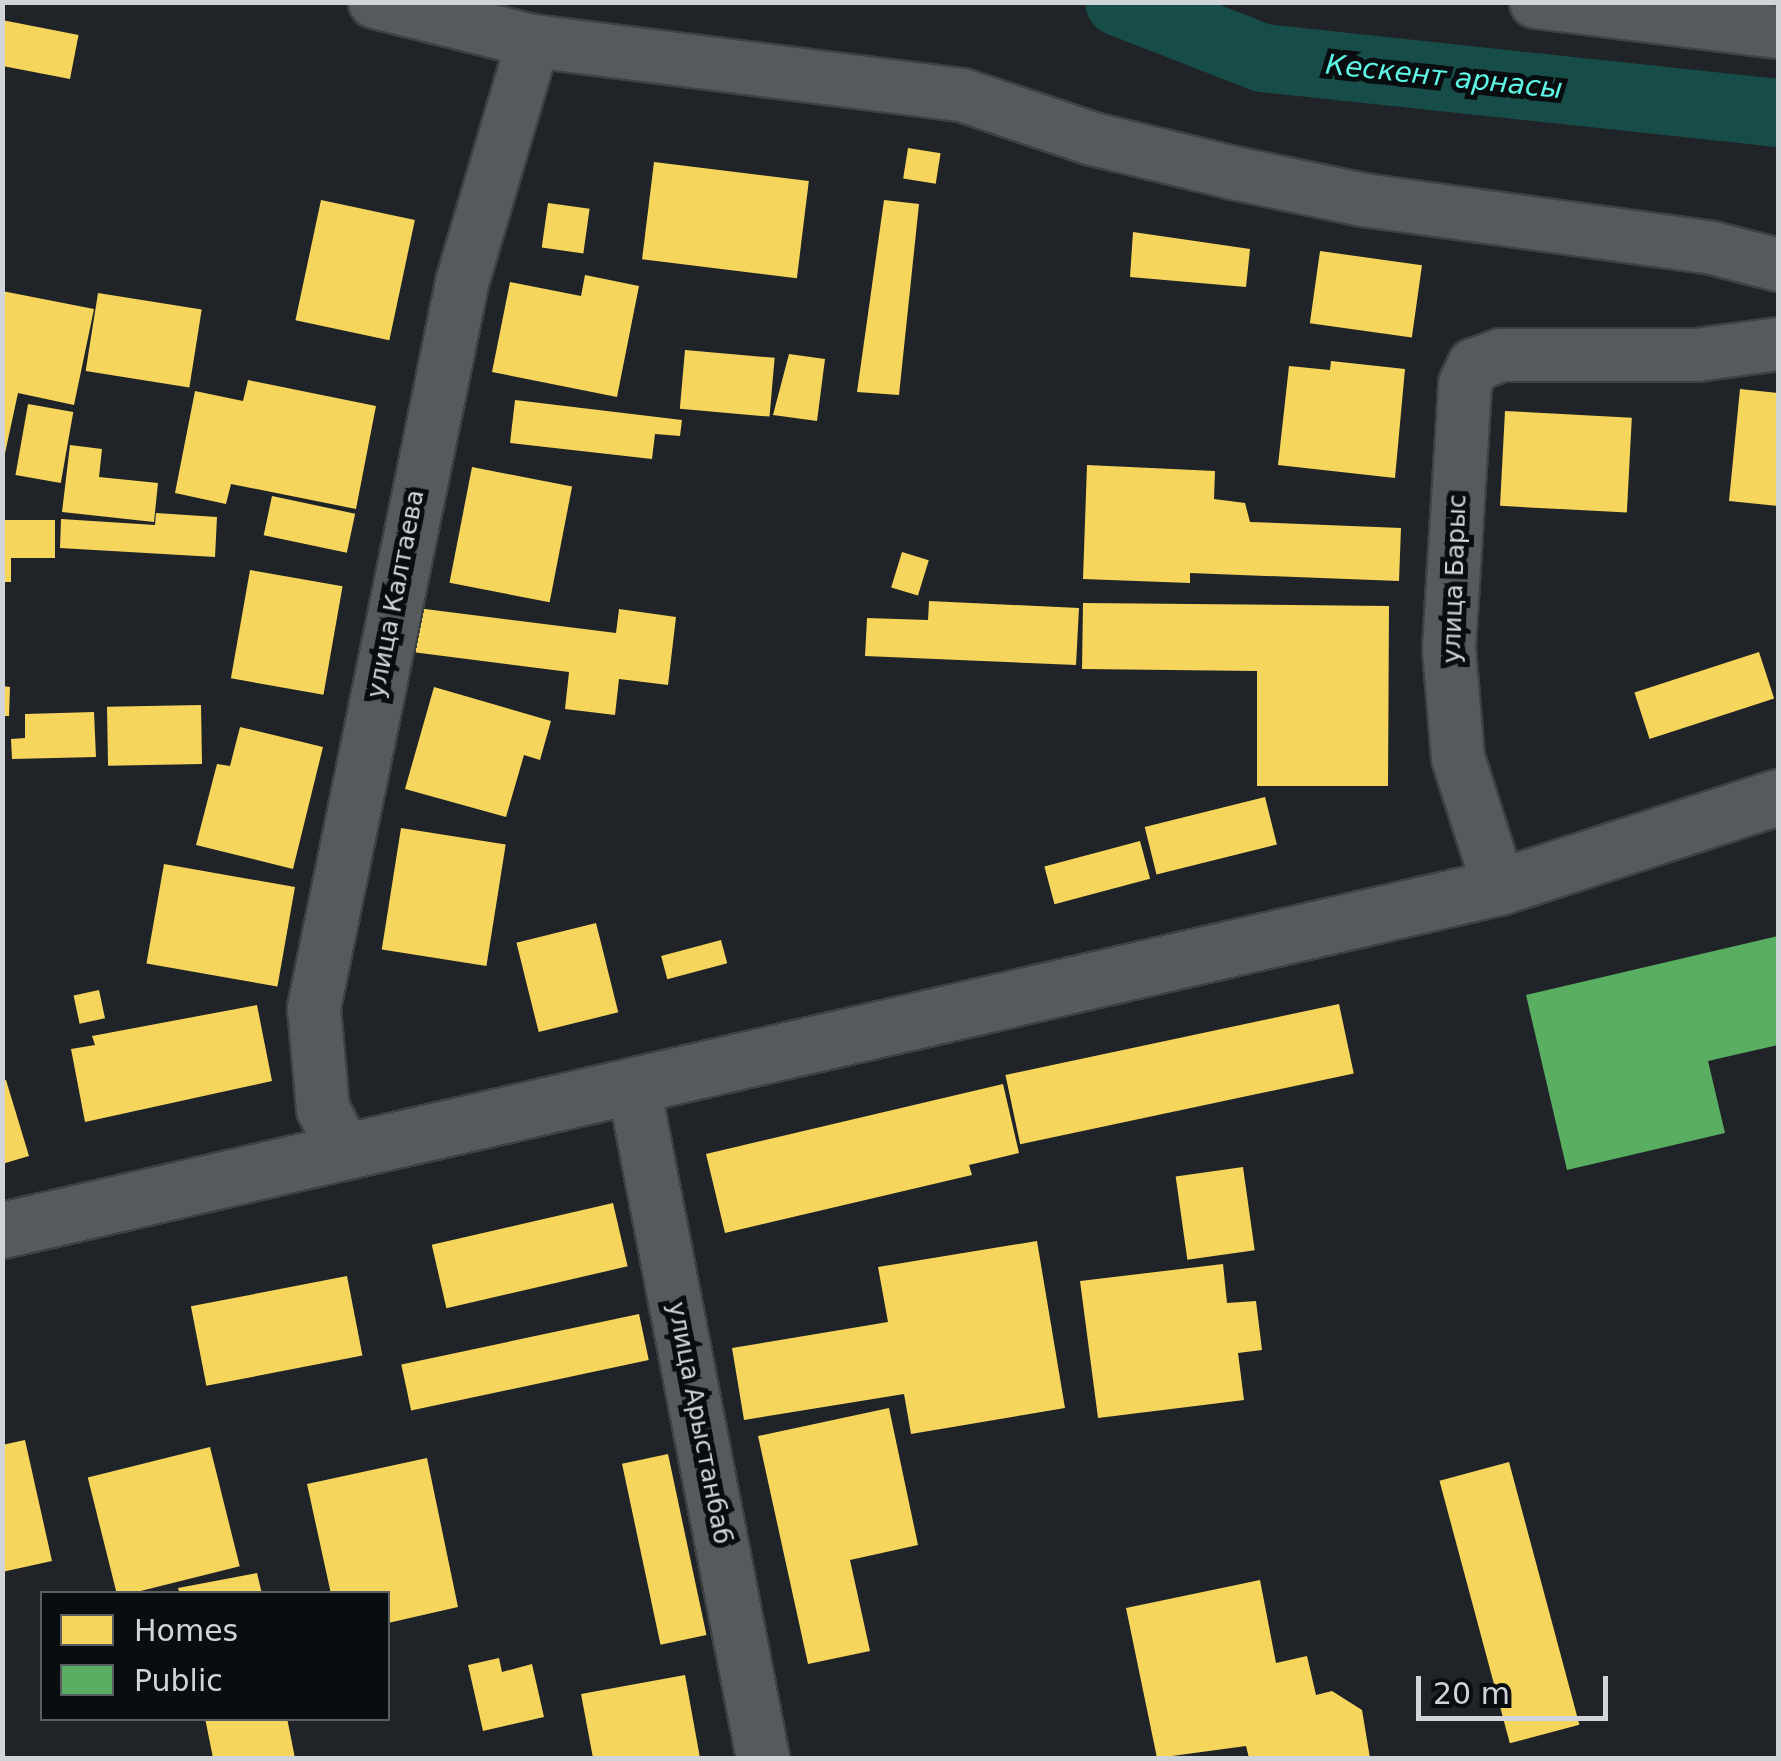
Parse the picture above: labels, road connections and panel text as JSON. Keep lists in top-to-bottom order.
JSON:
{
  "streets": {
    "street": ["улица Барыс", "улица Калтаева", "улица Арыстанбаб"]
  },
  "water": ["Кескент арнасы"],
  "legend": ["Homes", "Public"],
  "scale_bar": "20 m"
}
